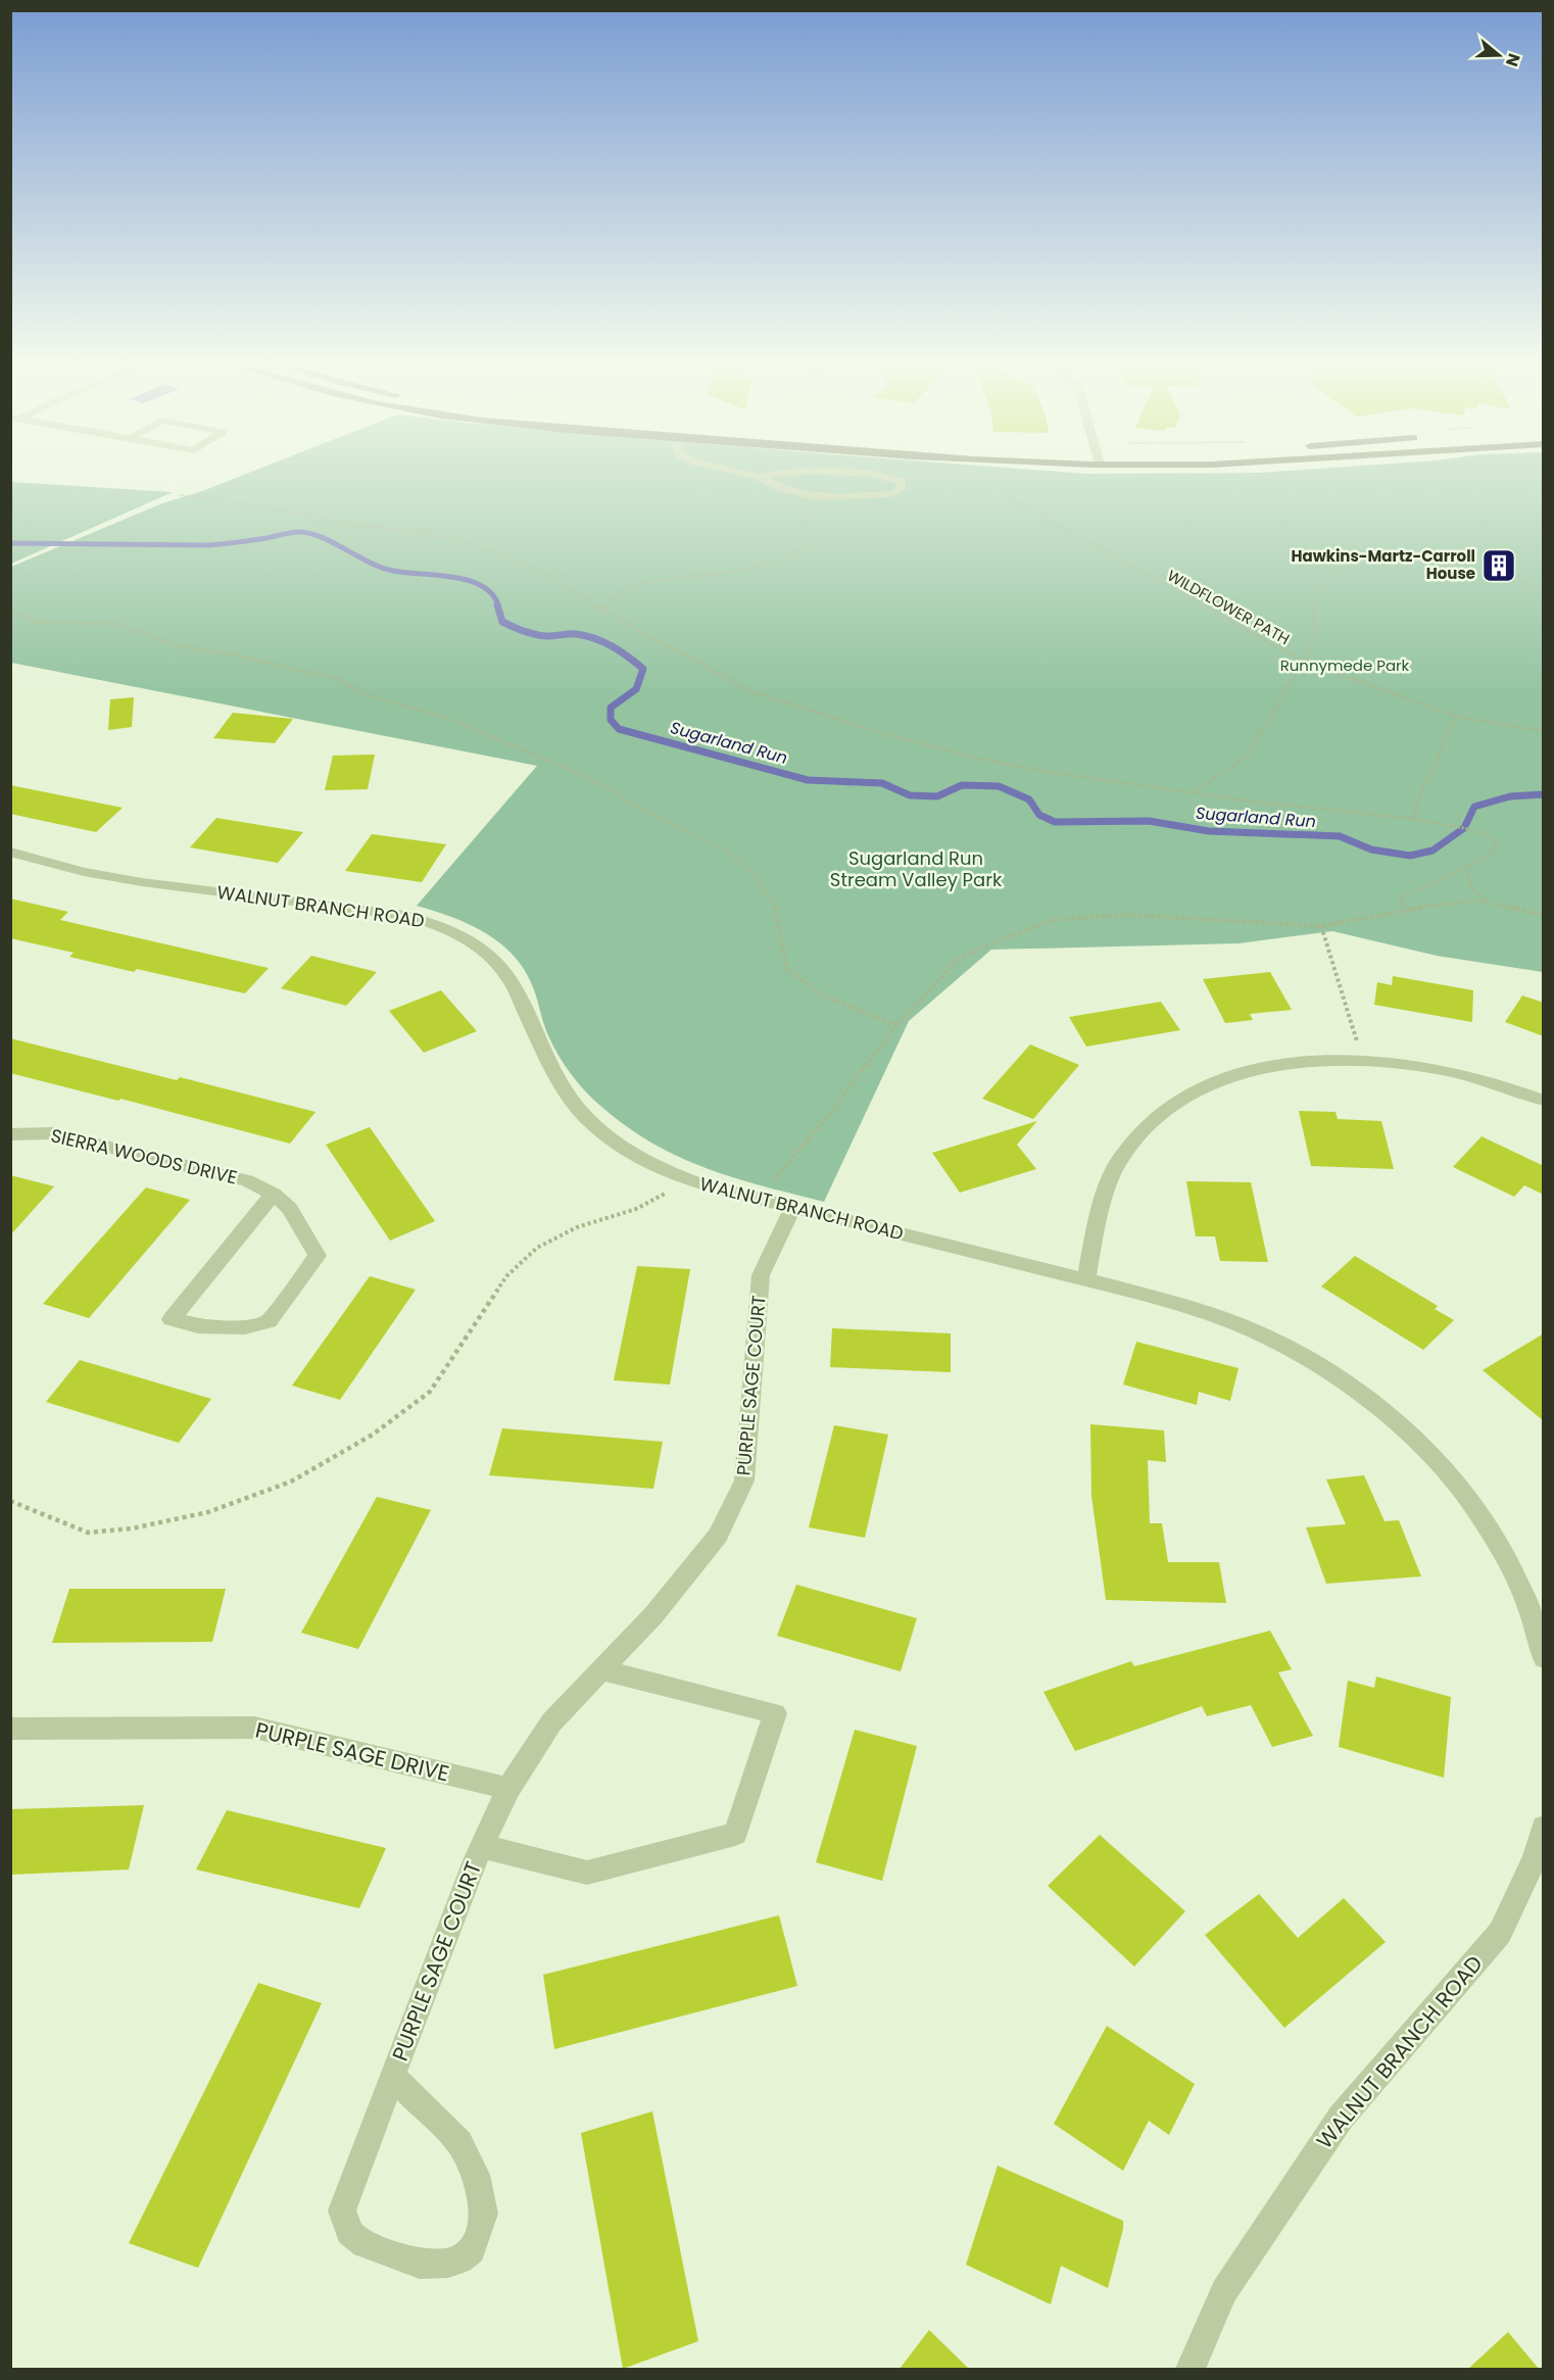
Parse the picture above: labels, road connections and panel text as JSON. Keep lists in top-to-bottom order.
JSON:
{
  "streets": {
    "street": [
      "WALNUT BRANCH ROAD",
      "SIERRA WOODS DRIVE",
      "PURPLE SAGE COURT",
      "PURPLE SAGE DRIVE"
    ],
    "path": ["WILDFLOWER PATH"]
  },
  "crossings": [
    ["WALNUT BRANCH ROAD", "PURPLE SAGE COURT"],
    ["PURPLE SAGE COURT", "PURPLE SAGE DRIVE"]
  ],
  "water": ["Sugarland Run"],
  "parks": ["Runnymede Park", "Sugarland Run Stream Valley Park"],
  "places": {
    "building": ["Hawkins-Martz-Carroll House"]
  },
  "north": "right"
}
